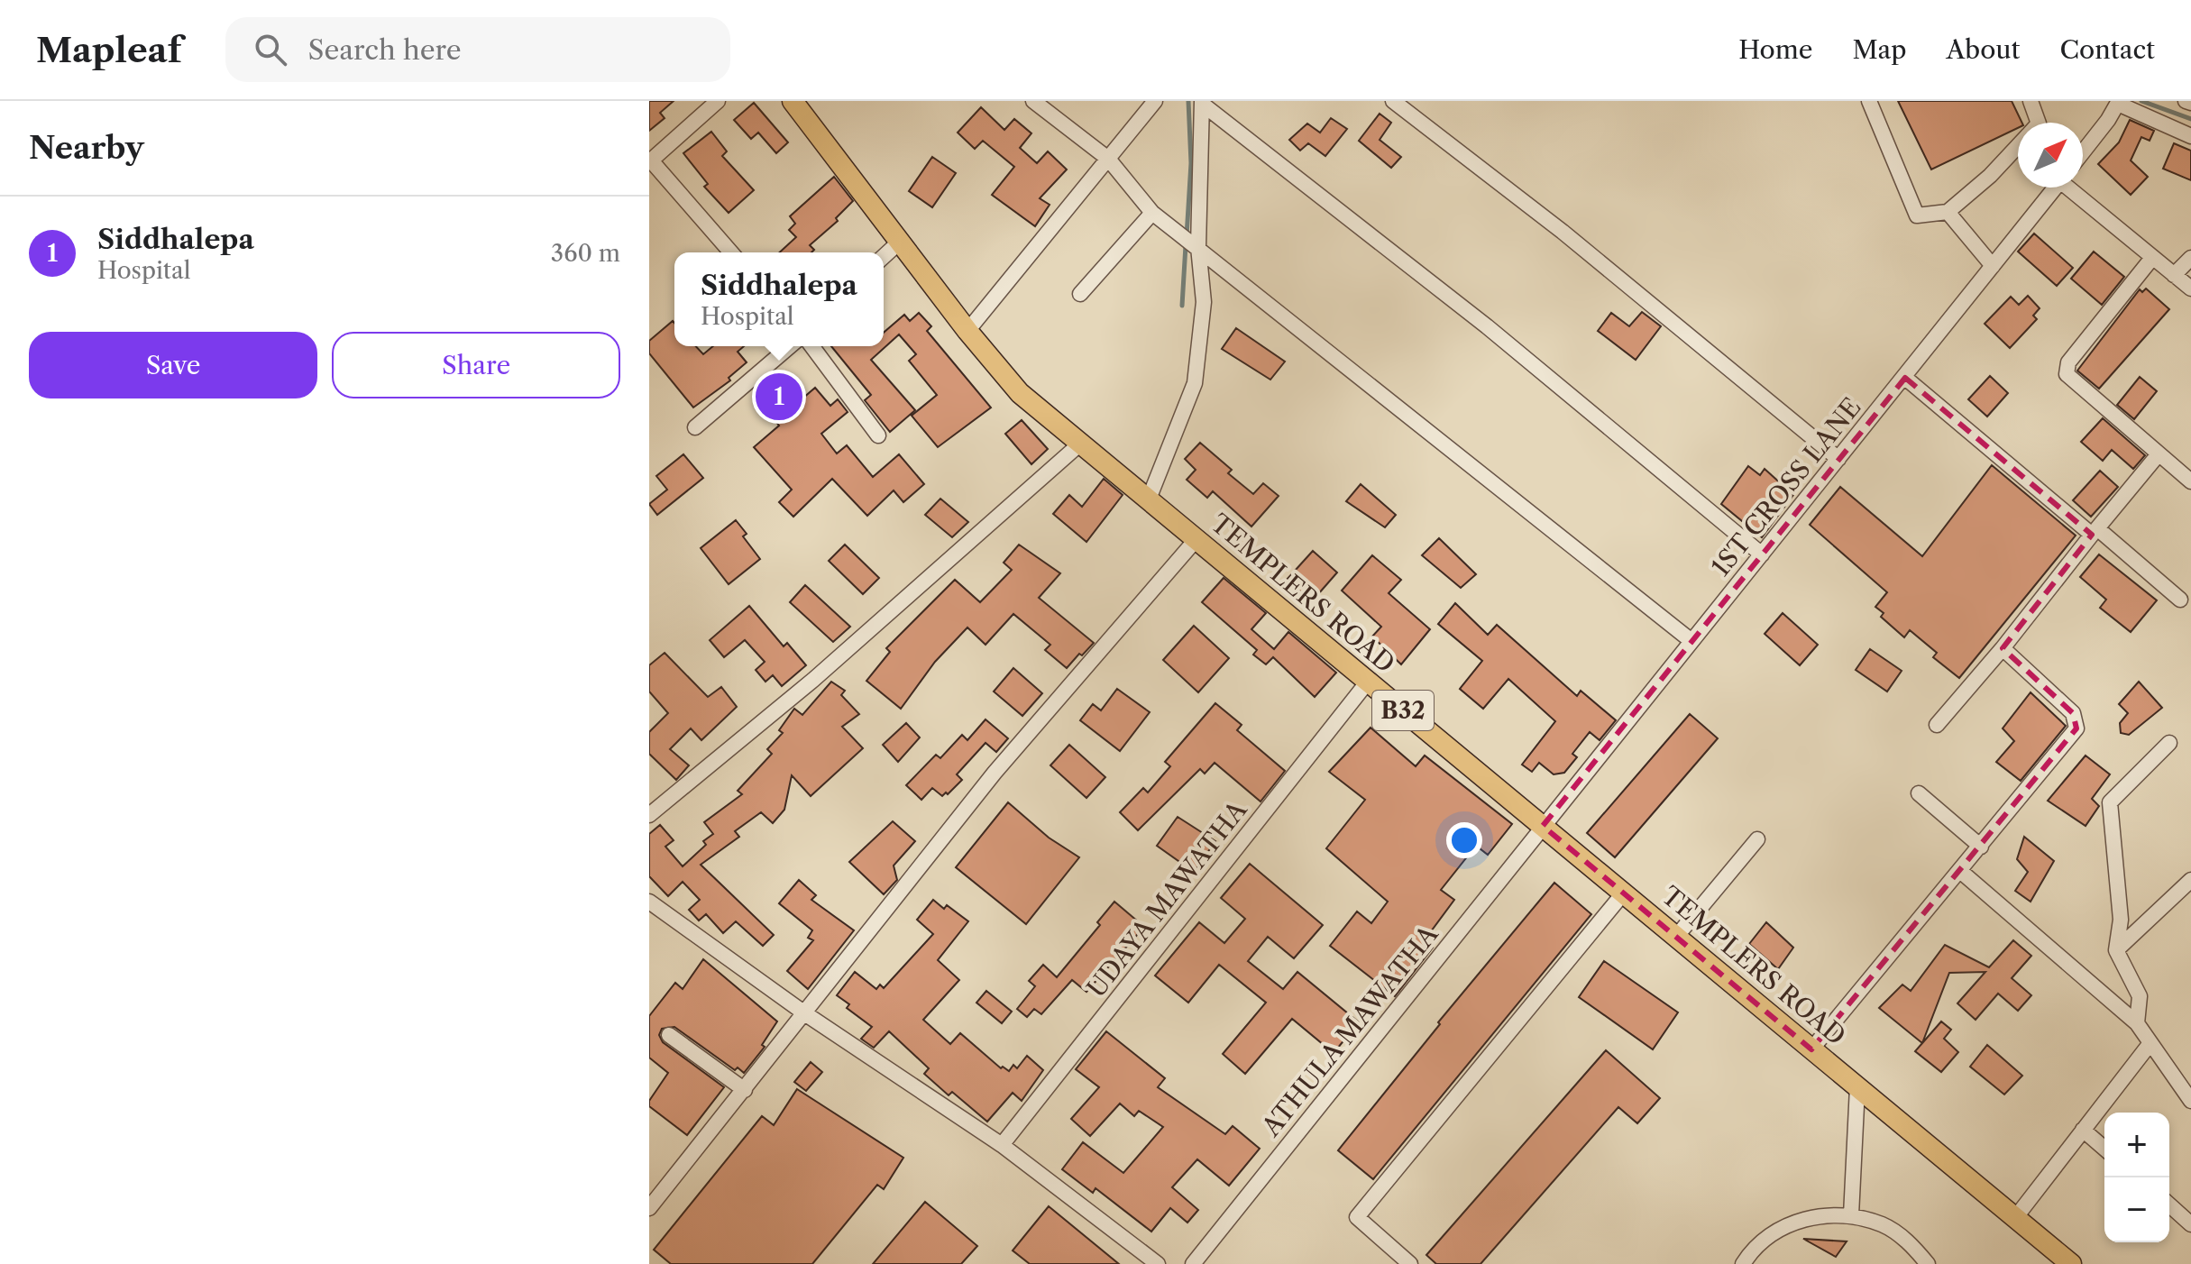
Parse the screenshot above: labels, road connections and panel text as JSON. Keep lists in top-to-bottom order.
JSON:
{
  "streets": {
    "main road": ["TEMPLERS ROAD", "B32"],
    "street": ["1ST CROSS LANE", "UDAYA MAWATHA", "ATHULA MAWATHA"]
  },
  "crossings": [
    ["1ST CROSS LANE", "TEMPLERS ROAD"],
    ["1ST CROSS LANE", "ATHULA MAWATHA"],
    ["TEMPLERS ROAD", "UDAYA MAWATHA"],
    ["TEMPLERS ROAD", "ATHULA MAWATHA"]
  ],
  "north": "top right",
  "page": {
    "header": "Mapleaf",
    "search": "Search here",
    "nav": [
      "Home",
      "Map",
      "About",
      "Contact"
    ],
    "heading": "Nearby",
    "list": [
      {
        "mark": "1",
        "name": "Siddhalepa",
        "note": "Hospital",
        "value": "360 m"
      }
    ],
    "popup": ["Siddhalepa", "Hospital"],
    "buttons": ["Save", "Share"],
    "pins": "1",
    "map_buttons": ["+", "−"]
  }
}
